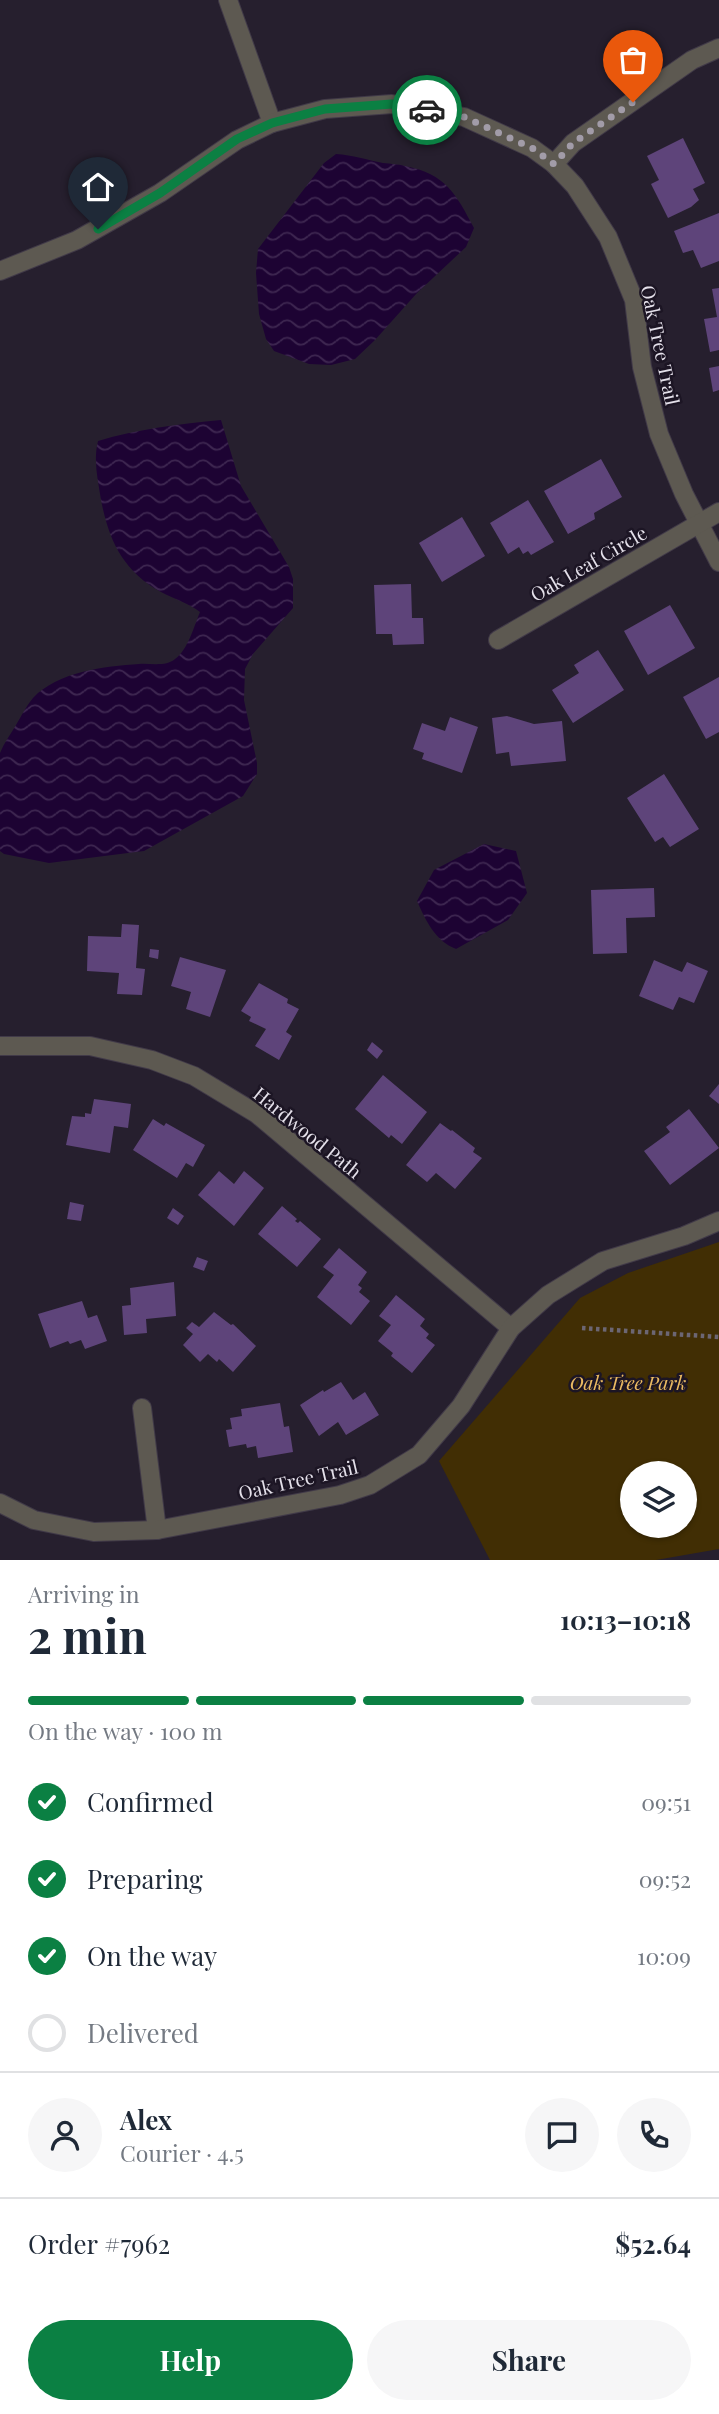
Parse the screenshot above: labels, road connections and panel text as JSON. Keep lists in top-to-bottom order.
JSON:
{
  "streets": {
    "street": ["Oak Tree Trail", "Oak Leaf Circle", "Hardwood Path"]
  },
  "crossings": [
    ["Oak Tree Trail", "Oak Leaf Circle"],
    ["Oak Tree Trail", "Hardwood Path"]
  ],
  "parks": ["Oak Tree Park"],
  "page": {
    "heading": ["2 min", "Arriving in", "10:13–10:18"],
    "panel": [
      "Alex",
      "Courier · 4.5",
      "Order #7962",
      "$52.64"
    ],
    "bar": "On the way · 100 m",
    "list": [
      ["Confirmed", "09:51"],
      ["Preparing", "09:52"],
      ["On the way", "10:09"],
      "Delivered"
    ],
    "buttons": ["Help", "Share"]
  }
}
